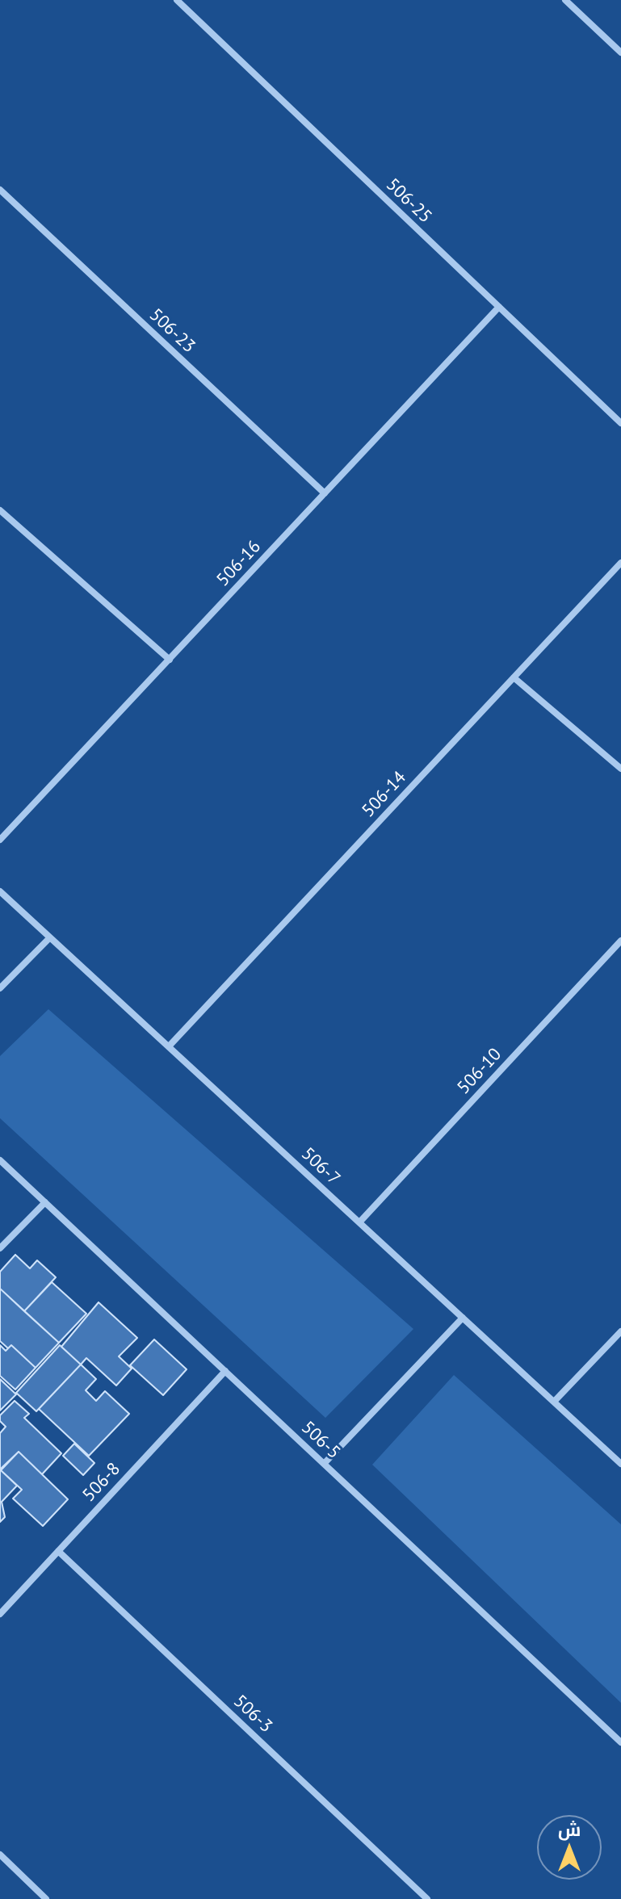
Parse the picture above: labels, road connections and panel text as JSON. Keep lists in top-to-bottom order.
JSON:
{
  "streets": {
    "street": [
      "506-25",
      "506-23",
      "506-16",
      "506-14",
      "506-10",
      "506-7",
      "506-5",
      "506-8",
      "506-3"
    ]
  },
  "crossings": [
    ["506-25", "506-16"],
    ["506-23", "506-16"],
    ["506-14", "506-7"],
    ["506-10", "506-7"],
    ["506-5", "506-8"],
    ["506-8", "506-3"]
  ],
  "north": "top"
}
